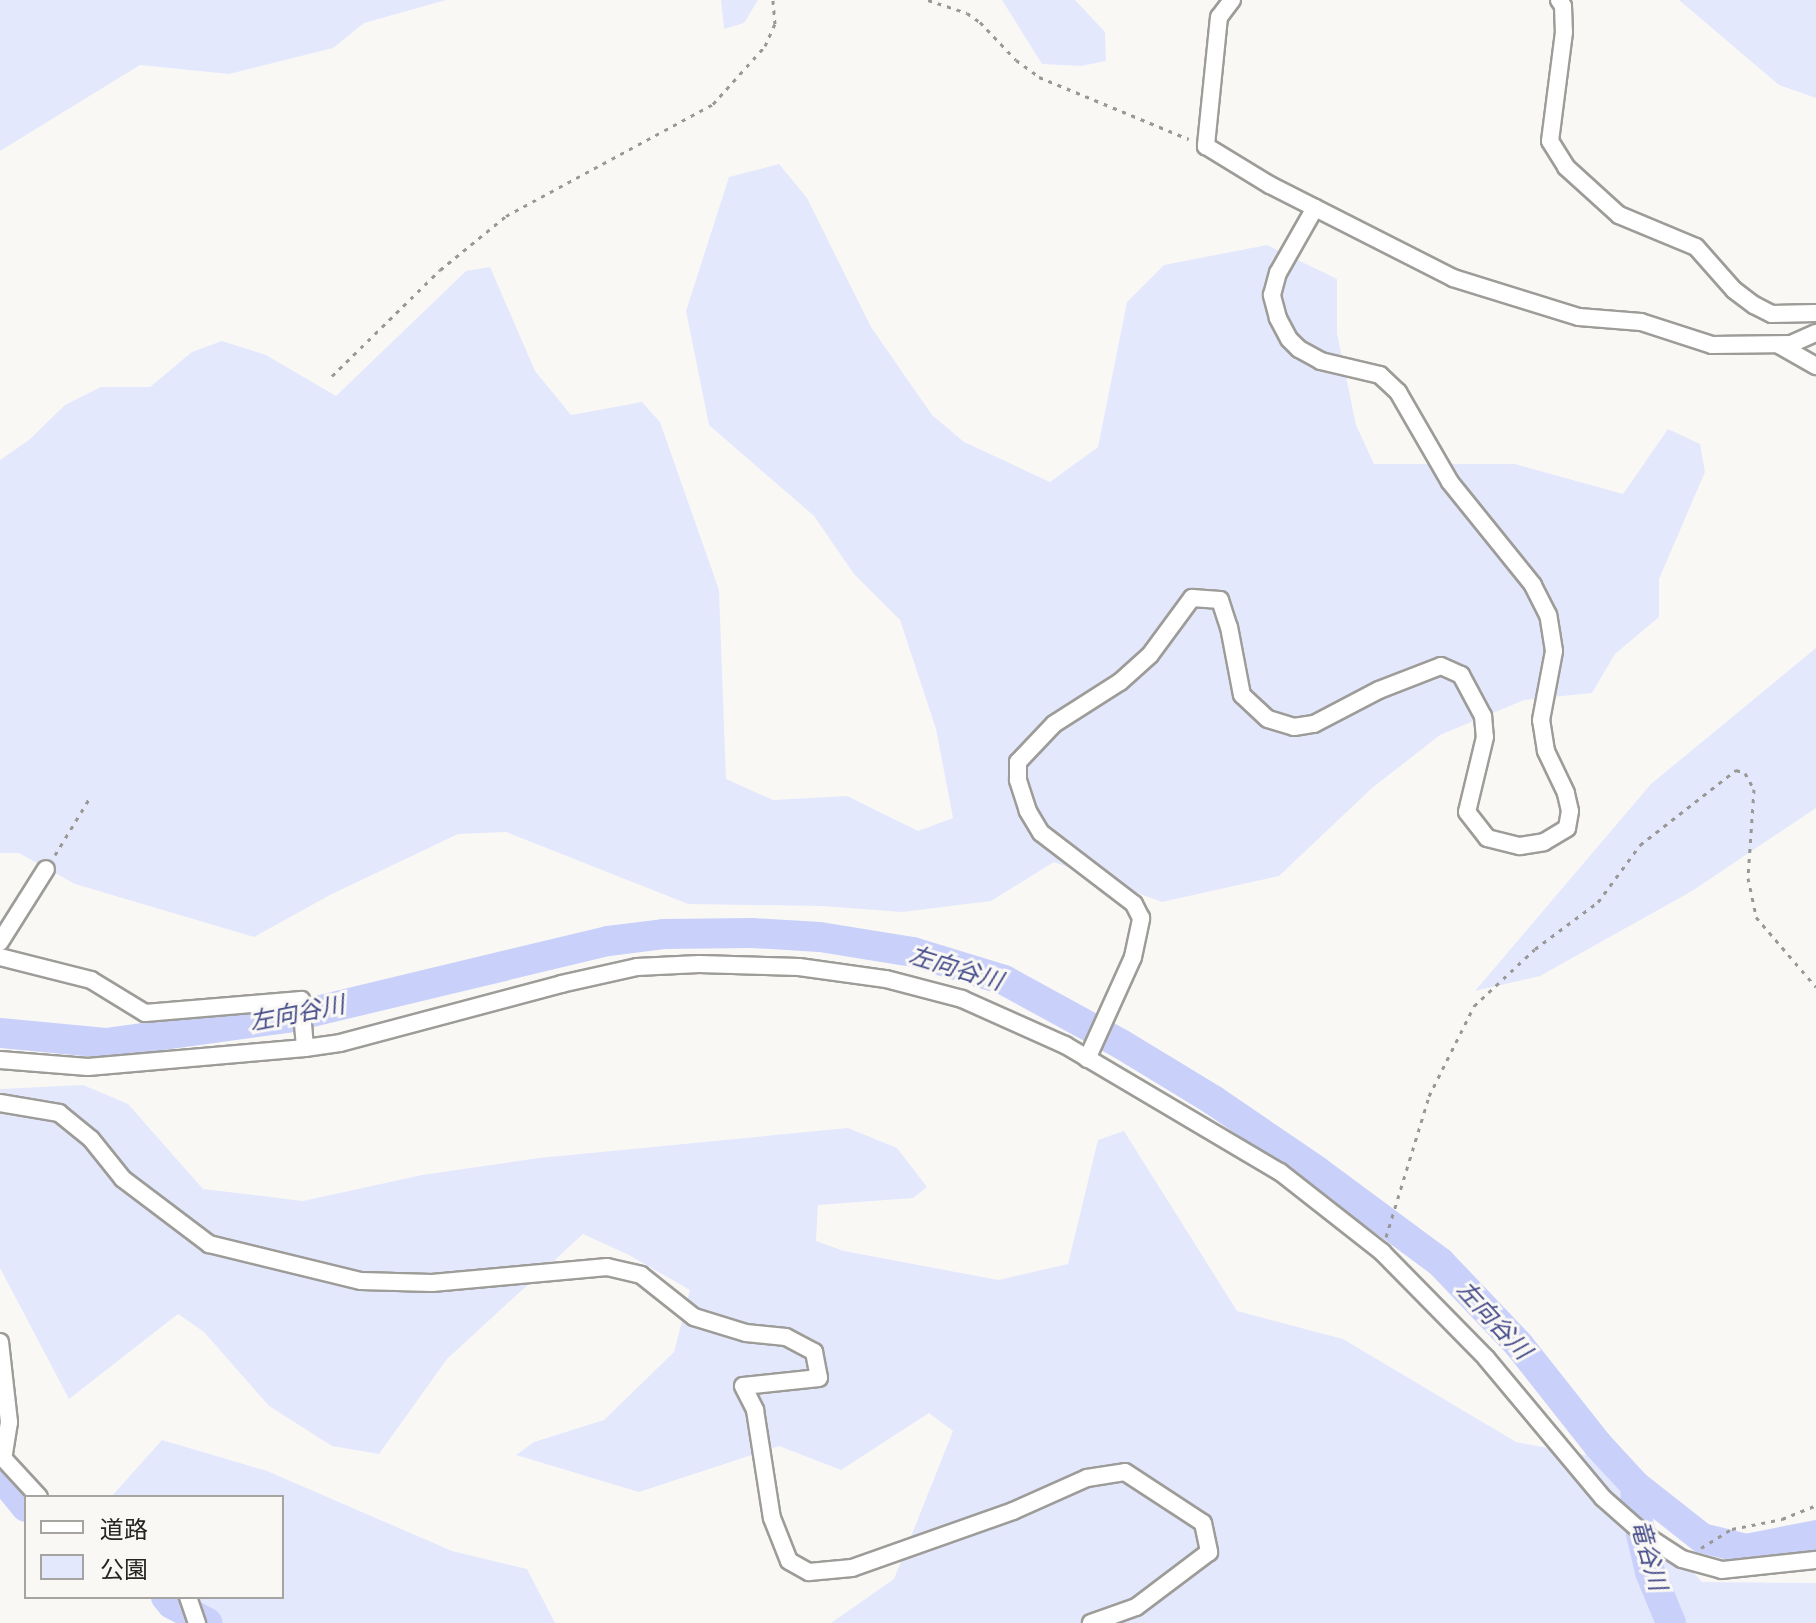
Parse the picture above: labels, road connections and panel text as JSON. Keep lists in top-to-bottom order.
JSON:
{
  "water": ["左向谷川", "竜谷川"],
  "legend": ["道路", "公園"]
}
